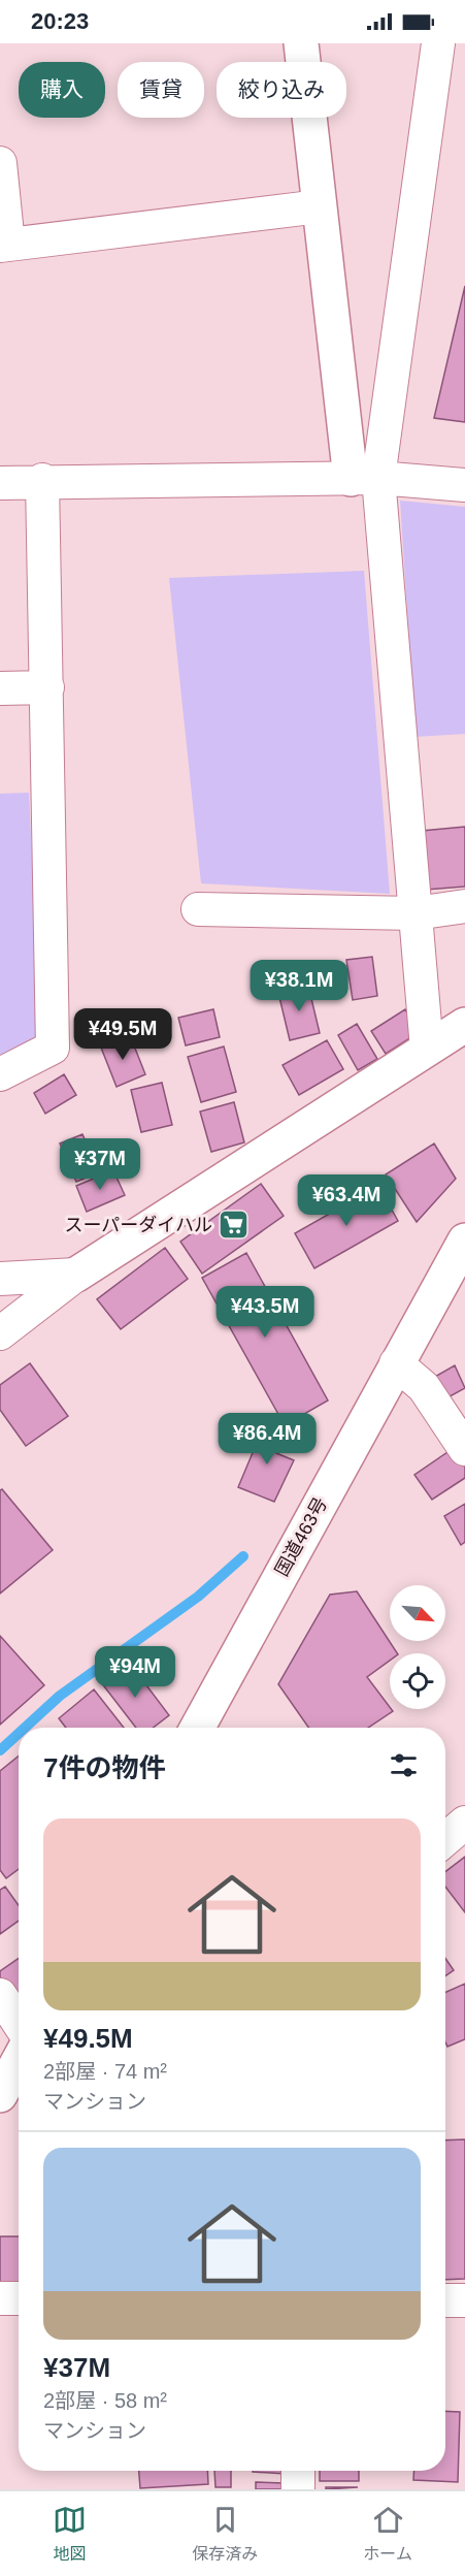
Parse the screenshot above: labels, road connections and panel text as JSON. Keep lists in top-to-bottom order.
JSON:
{
  "streets": {
    "main road": ["国道463号"]
  },
  "places": {
    "supermarket": ["スーパーダイハル"]
  },
  "north": "bottom right",
  "page": {
    "status": "20:23",
    "chip": ["購入", "賃貸", "絞り込み"],
    "price": [
      "¥38.1M",
      "¥49.5M",
      "¥37M",
      "¥63.4M",
      "¥43.5M",
      "¥86.4M",
      "¥94M"
    ],
    "heading": "7件の物件",
    "list": [
      {
        "name": "¥49.5M",
        "note": "2部屋 · 74 m² · マンション"
      },
      {
        "name": "¥37M",
        "note": "2部屋 · 58 m² · マンション"
      }
    ],
    "tabs": ["地図", "保存済み", "ホーム"]
  }
}
